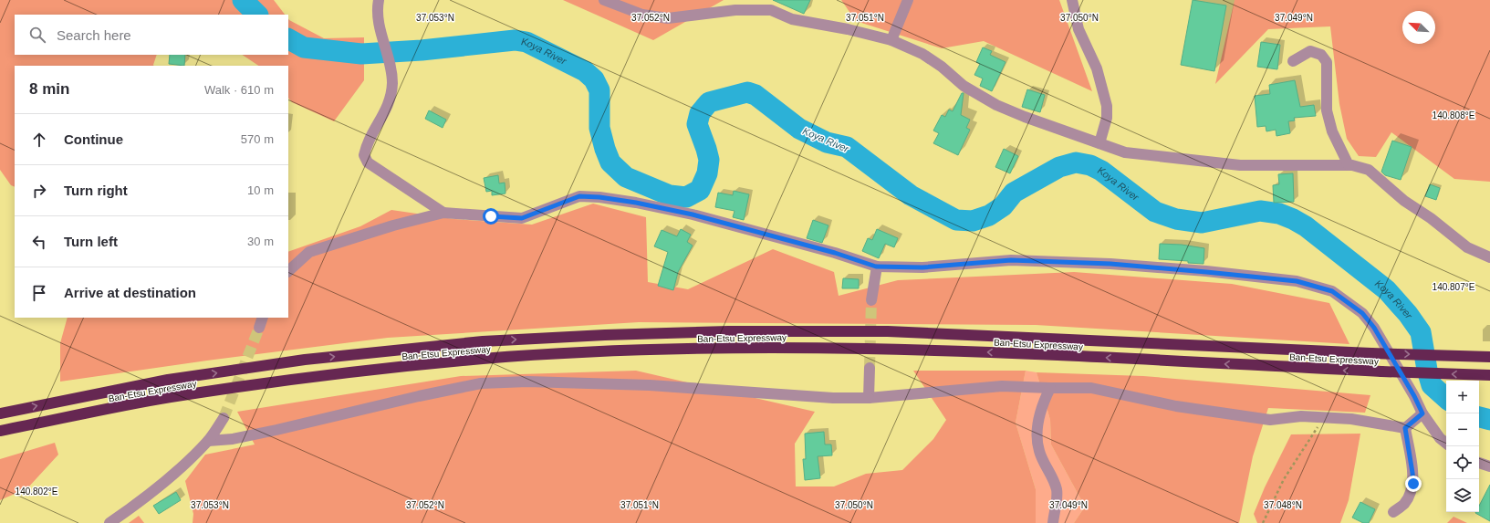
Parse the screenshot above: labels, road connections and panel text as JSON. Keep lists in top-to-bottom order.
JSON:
{
  "streets": {
    "highway": ["Ban-Etsu Expressway"]
  },
  "water": ["Koya River"],
  "north": "top left",
  "page": {
    "search": "Search here",
    "heading": ["8 min", "Walk · 610 m"],
    "list": [
      ["Continue", "570 m"],
      ["Turn right", "10 m"],
      ["Turn left", "30 m"],
      "Arrive at destination"
    ],
    "map_buttons": ["+", "−"]
  },
  "coordinates": [
    "37.049°N",
    "37.053°N",
    "37.052°N",
    "37.051°N",
    "37.050°N",
    "140.808°E",
    "140.807°E",
    "140.802°E",
    "37.048°N"
  ]
}
